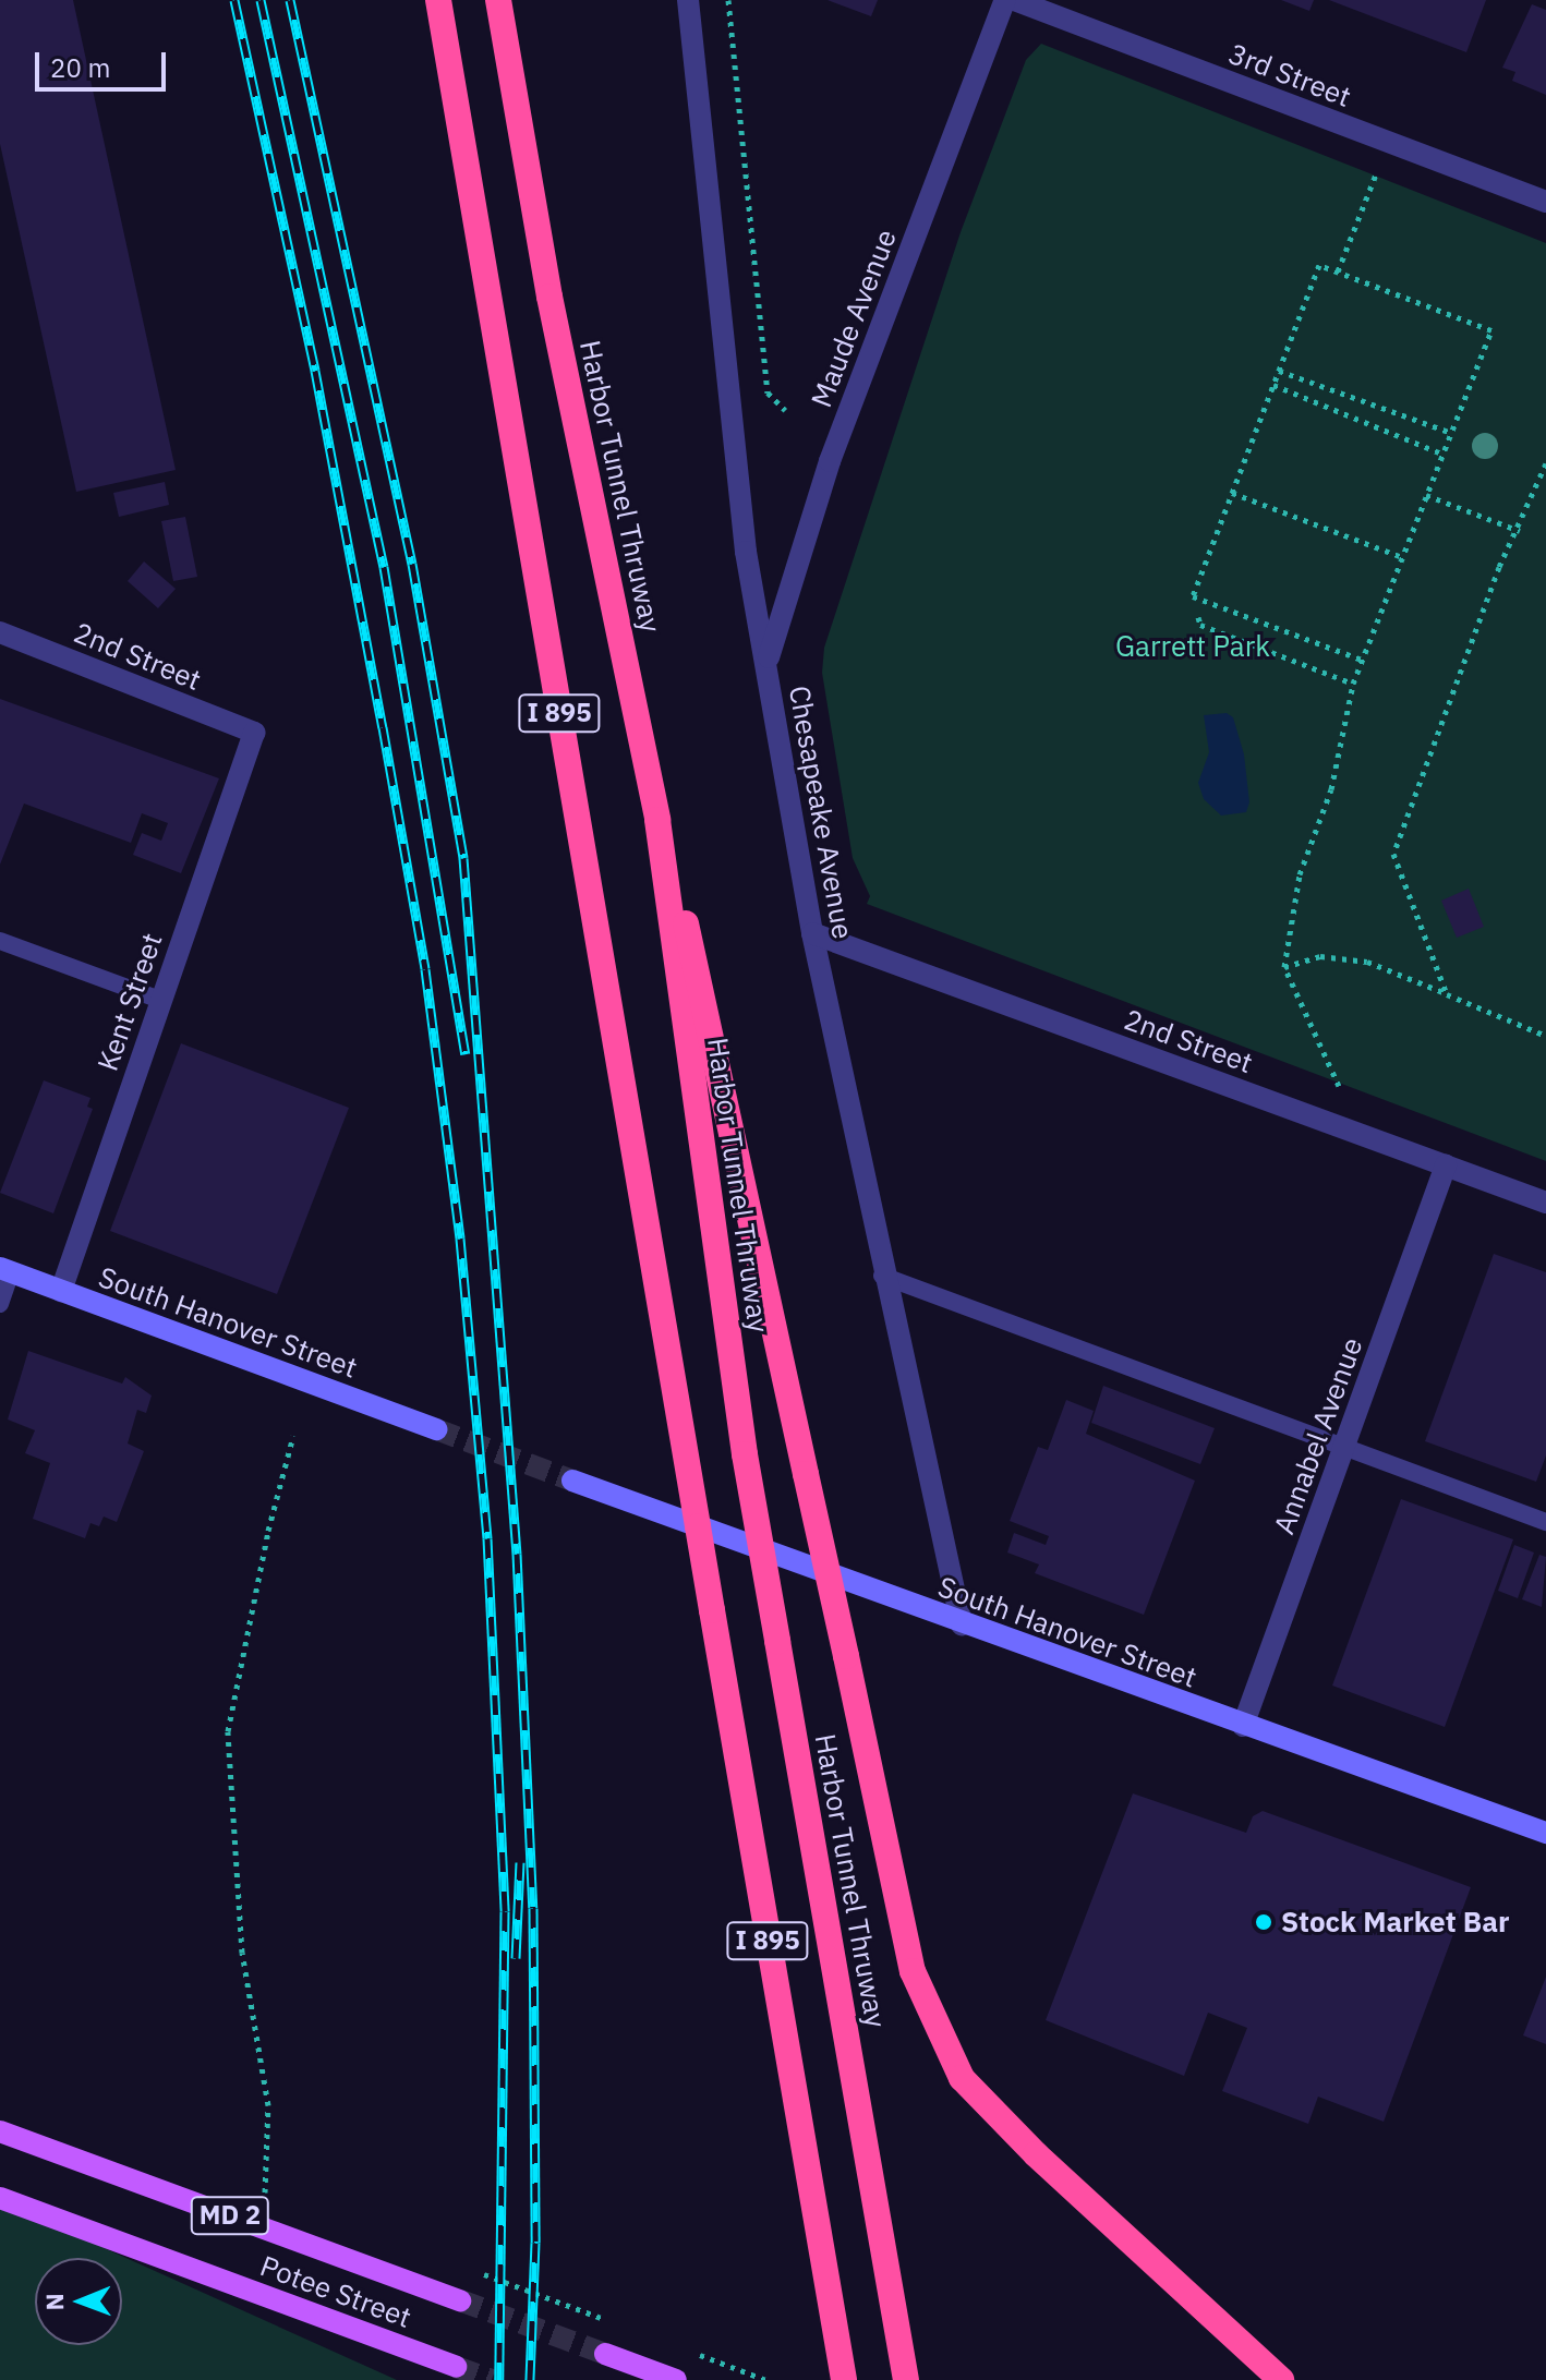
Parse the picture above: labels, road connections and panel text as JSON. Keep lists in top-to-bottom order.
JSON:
{
  "streets": {
    "highway": ["Harbor Tunnel Thruway", "I 895"],
    "main road": ["South Hanover Street", "MD 2", "Potee Street"],
    "street": [
      "3rd Street",
      "Maude Avenue",
      "2nd Street",
      "Chesapeake Avenue",
      "Kent Street",
      "Annabel Avenue"
    ]
  },
  "crossings": [
    ["Maude Avenue", "Chesapeake Avenue"],
    ["2nd Street", "Chesapeake Avenue"],
    ["2nd Street", "Kent Street"],
    ["2nd Street", "Annabel Avenue"],
    ["Chesapeake Avenue", "South Hanover Street"],
    ["Kent Street", "South Hanover Street"],
    ["South Hanover Street", "Annabel Avenue"]
  ],
  "parks": ["Garrett Park"],
  "places": ["Stock Market Bar"],
  "scale_bar": "20 m",
  "north": "left"
}
